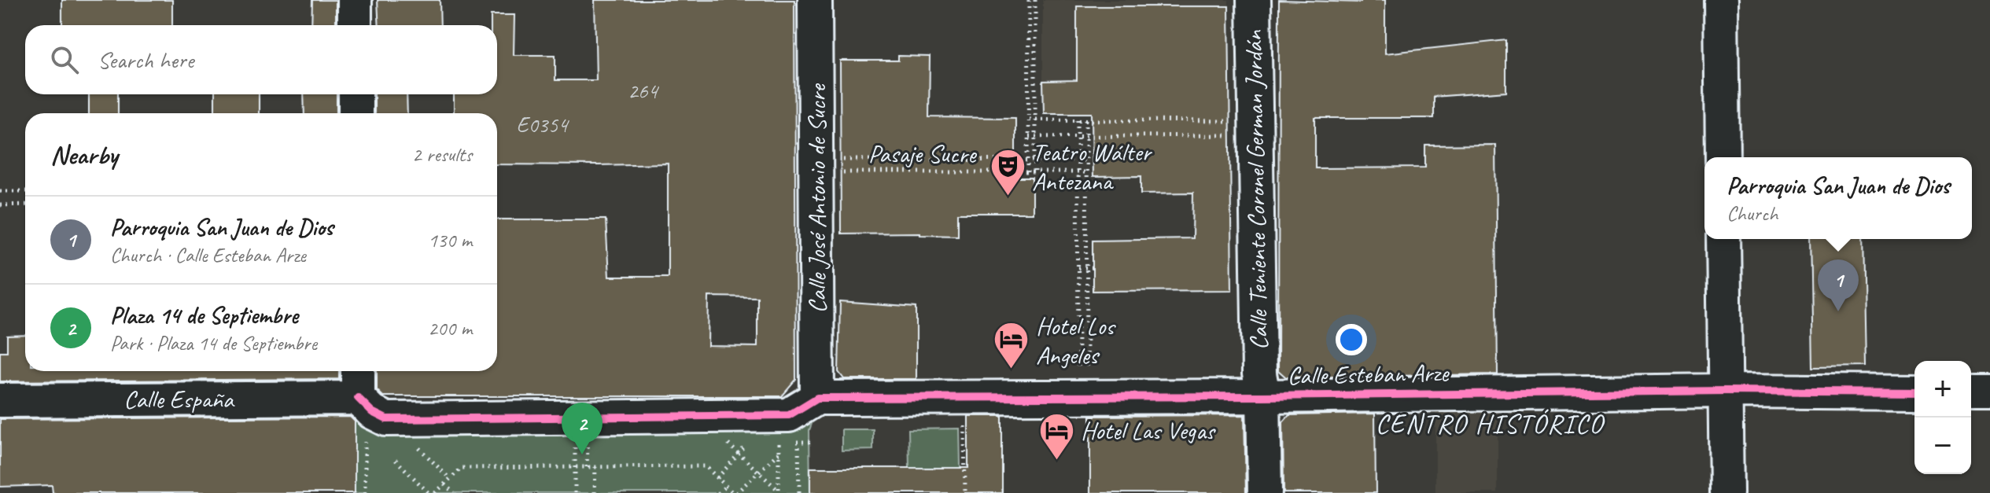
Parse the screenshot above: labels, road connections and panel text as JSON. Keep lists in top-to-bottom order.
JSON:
{
  "streets": {
    "street": [
      "Calle Teniente Coronel German Jordán",
      "Calle José Antonio de Sucre",
      "Calle Esteban Arze",
      "Calle España"
    ],
    "path": ["Pasaje Sucre"]
  },
  "crossings": [
    ["Calle Teniente Coronel German Jordán", "Calle Esteban Arze"],
    ["Calle José Antonio de Sucre", "Calle Esteban Arze"]
  ],
  "districts": ["CENTRO HISTÓRICO"],
  "places": {
    "theatre": ["Teatro Wálter Antezana"],
    "hotel": ["Hotel Los Angeles", "Hotel Las Vegas"]
  },
  "house_numbers": ["264", "E0354"],
  "page": {
    "search": "Search here",
    "heading": ["Nearby", "2 results"],
    "popup": ["Parroquia San Juan de Dios", "Church"],
    "list": [
      {
        "mark": "1",
        "name": "Parroquia San Juan de Dios",
        "note": "Church · Calle Esteban Arze",
        "value": "130 m"
      },
      {
        "mark": "2",
        "name": "Plaza 14 de Septiembre",
        "note": "Park · Plaza 14 de Septiembre",
        "value": "200 m"
      }
    ],
    "pins": ["1", "2"],
    "map_buttons": ["+", "−"]
  }
}
